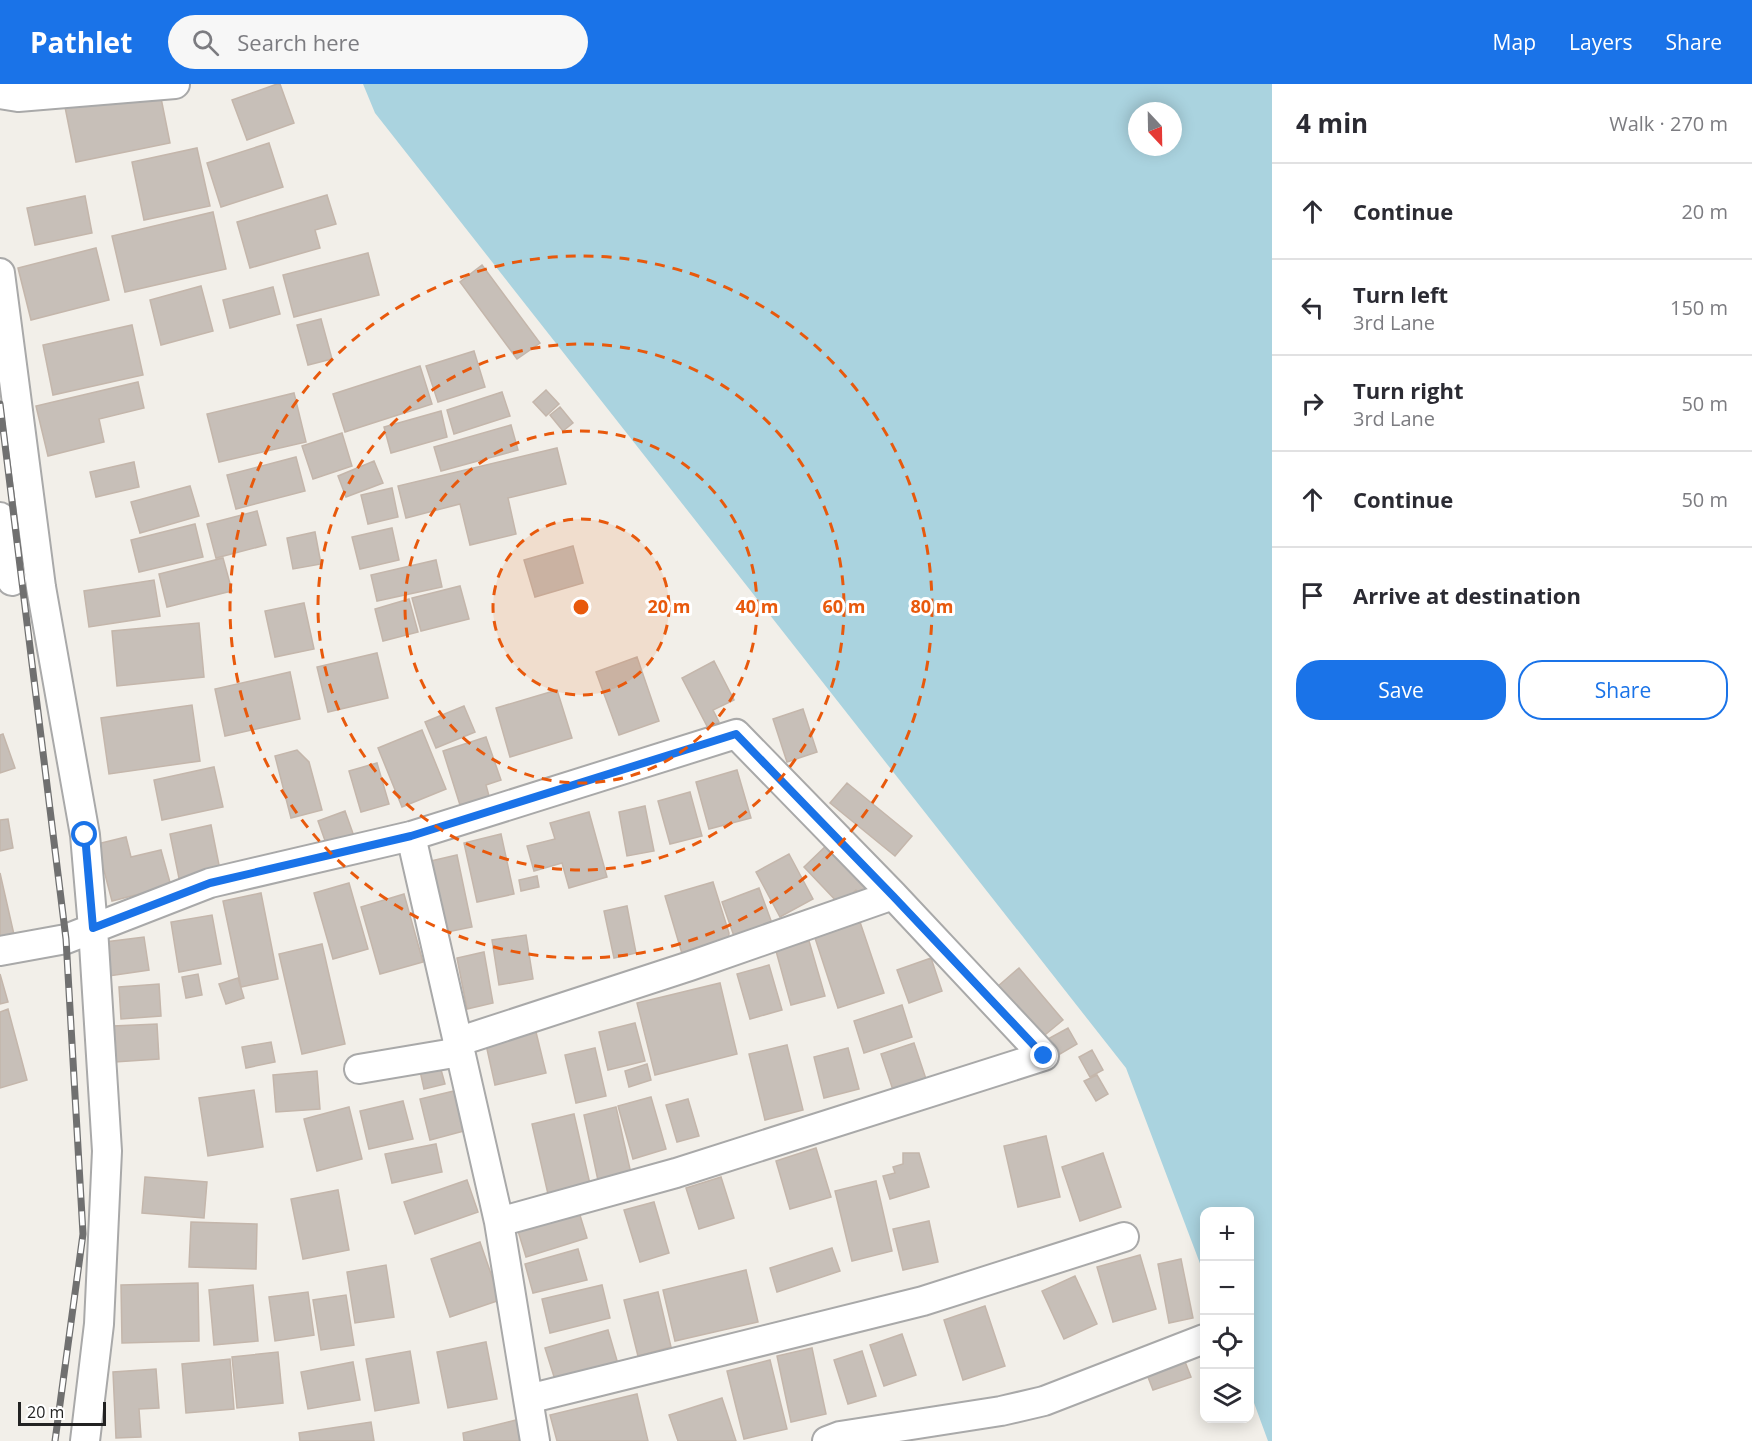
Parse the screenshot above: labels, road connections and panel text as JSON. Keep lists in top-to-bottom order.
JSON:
{
  "scale_bar": "20 m",
  "north": "bottom",
  "page": {
    "header": "Pathlet",
    "search": "Search here",
    "nav": ["Map", "Layers", "Share"],
    "heading": ["4 min", "Walk · 270 m"],
    "list": [
      ["Continue", "20 m"],
      ["Turn left", "3rd Lane", "150 m"],
      ["Turn right", "3rd Lane", "50 m"],
      ["Continue", "50 m"],
      "Arrive at destination"
    ],
    "buttons": ["Save", "Share"],
    "map_buttons": ["+", "−"],
    "scale": "20 m"
  },
  "rings": [
    "20 m",
    "40 m",
    "60 m",
    "80 m"
  ]
}
